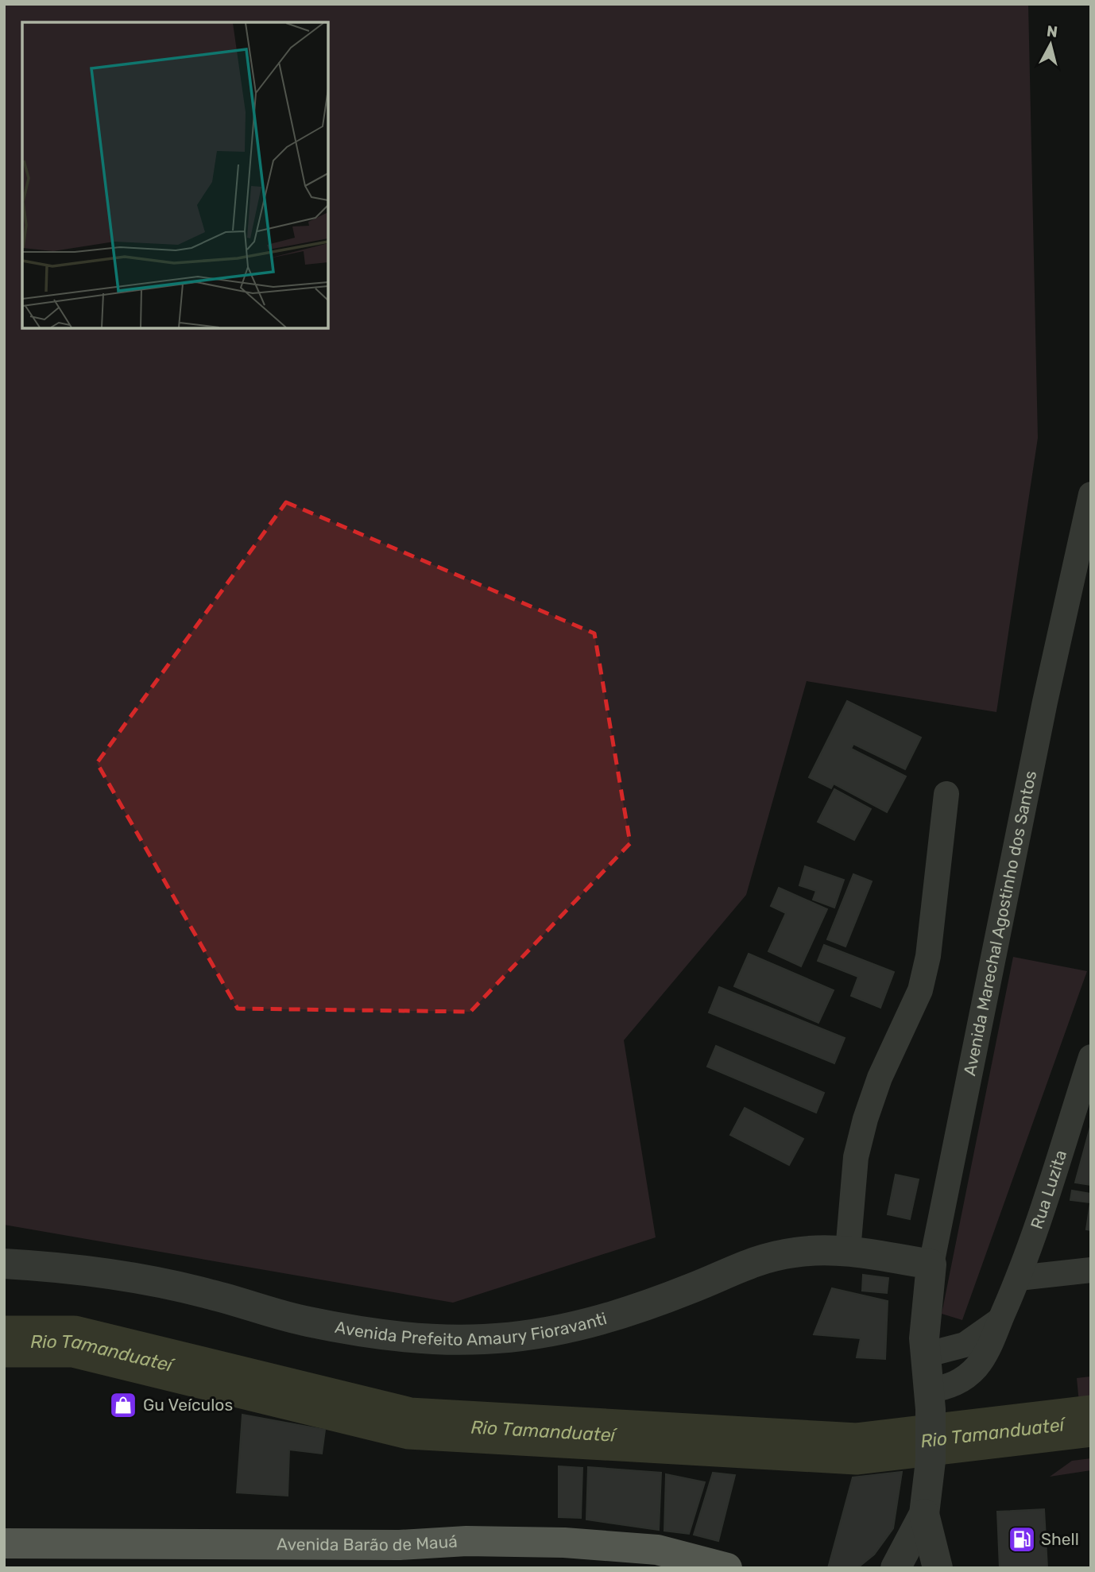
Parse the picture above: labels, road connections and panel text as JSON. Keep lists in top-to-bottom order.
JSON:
{
  "streets": {
    "main road": ["Avenida Barão de Mauá"],
    "street": ["Avenida Marechal Agostinho dos Santos", "Rua Luzita", "Avenida Prefeito Amaury Fioravanti"]
  },
  "crossings": [
    ["Avenida Marechal Agostinho dos Santos", "Avenida Prefeito Amaury Fioravanti"]
  ],
  "water": ["Rio Tamanduateí"],
  "places": {
    "shop": ["Gu Veículos"],
    "fuel station": ["Shell"]
  },
  "north": "top"
}
